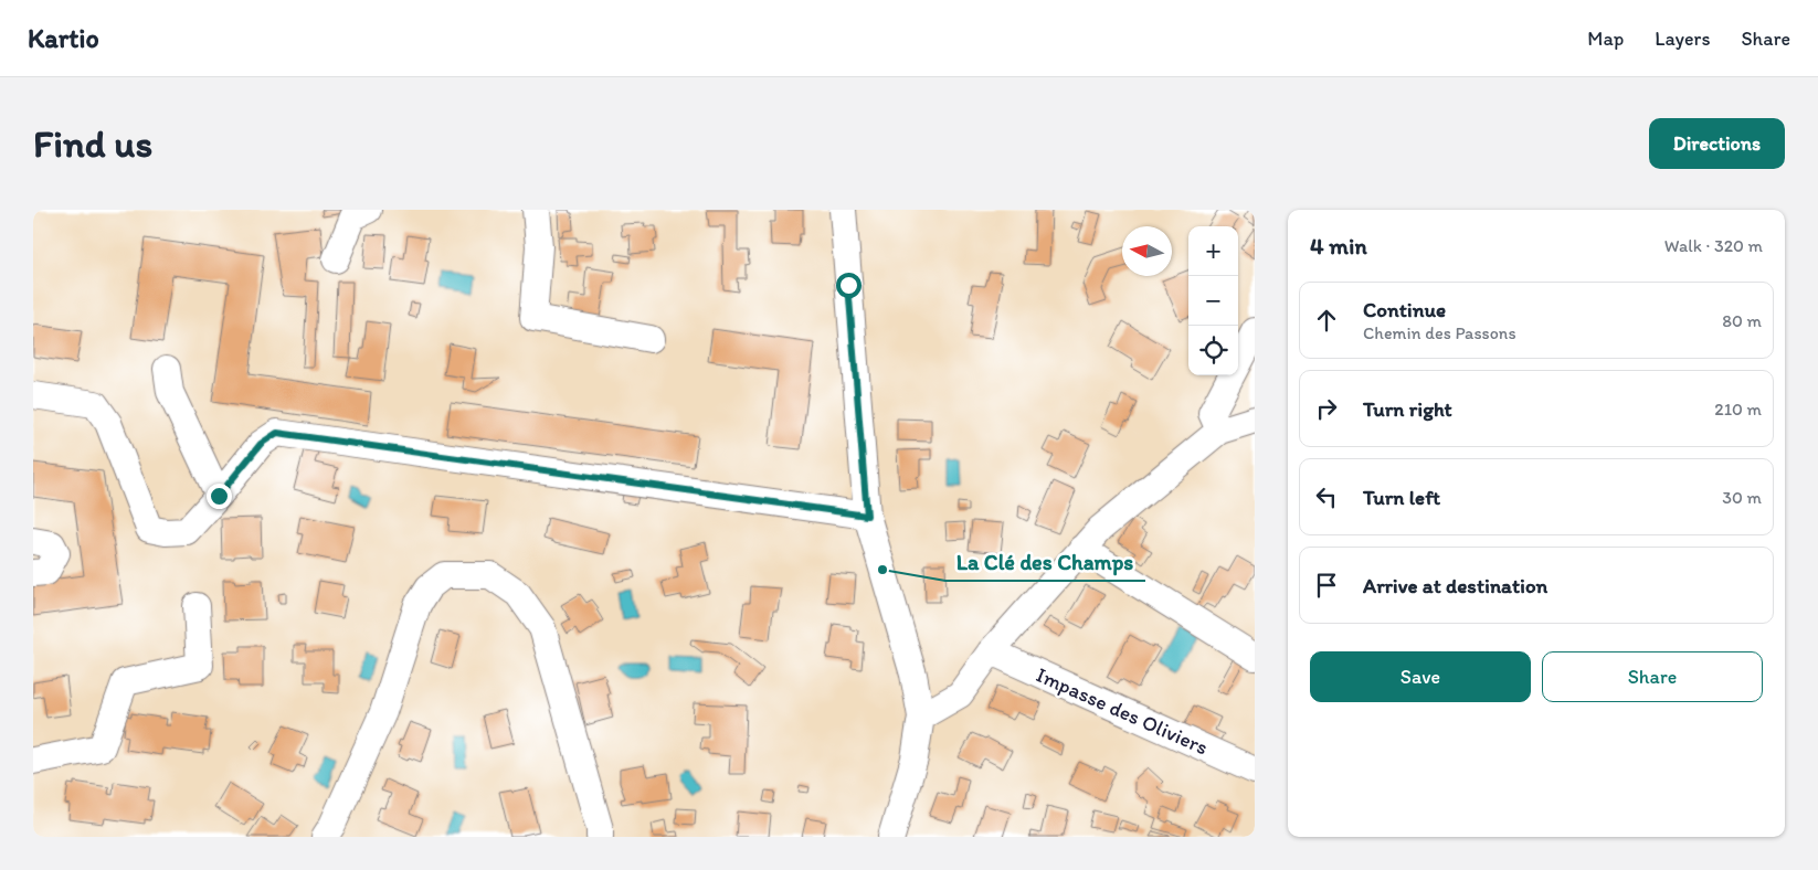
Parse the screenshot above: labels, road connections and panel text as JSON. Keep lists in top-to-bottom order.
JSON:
{
  "streets": {
    "street": ["Impasse des Oliviers"]
  },
  "places": ["La Clé des Champs"],
  "north": "left",
  "page": {
    "header": "Kartio",
    "nav": ["Map", "Layers", "Share"],
    "buttons": [
      "Directions",
      ["Save", "Share"]
    ],
    "title": "Find us",
    "heading": ["4 min", "Walk · 320 m"],
    "map_buttons": ["+", "−"],
    "list": [
      ["Continue", "Chemin des Passons", "80 m"],
      ["Turn right", "210 m"],
      ["Turn left", "30 m"],
      "Arrive at destination"
    ]
  }
}
